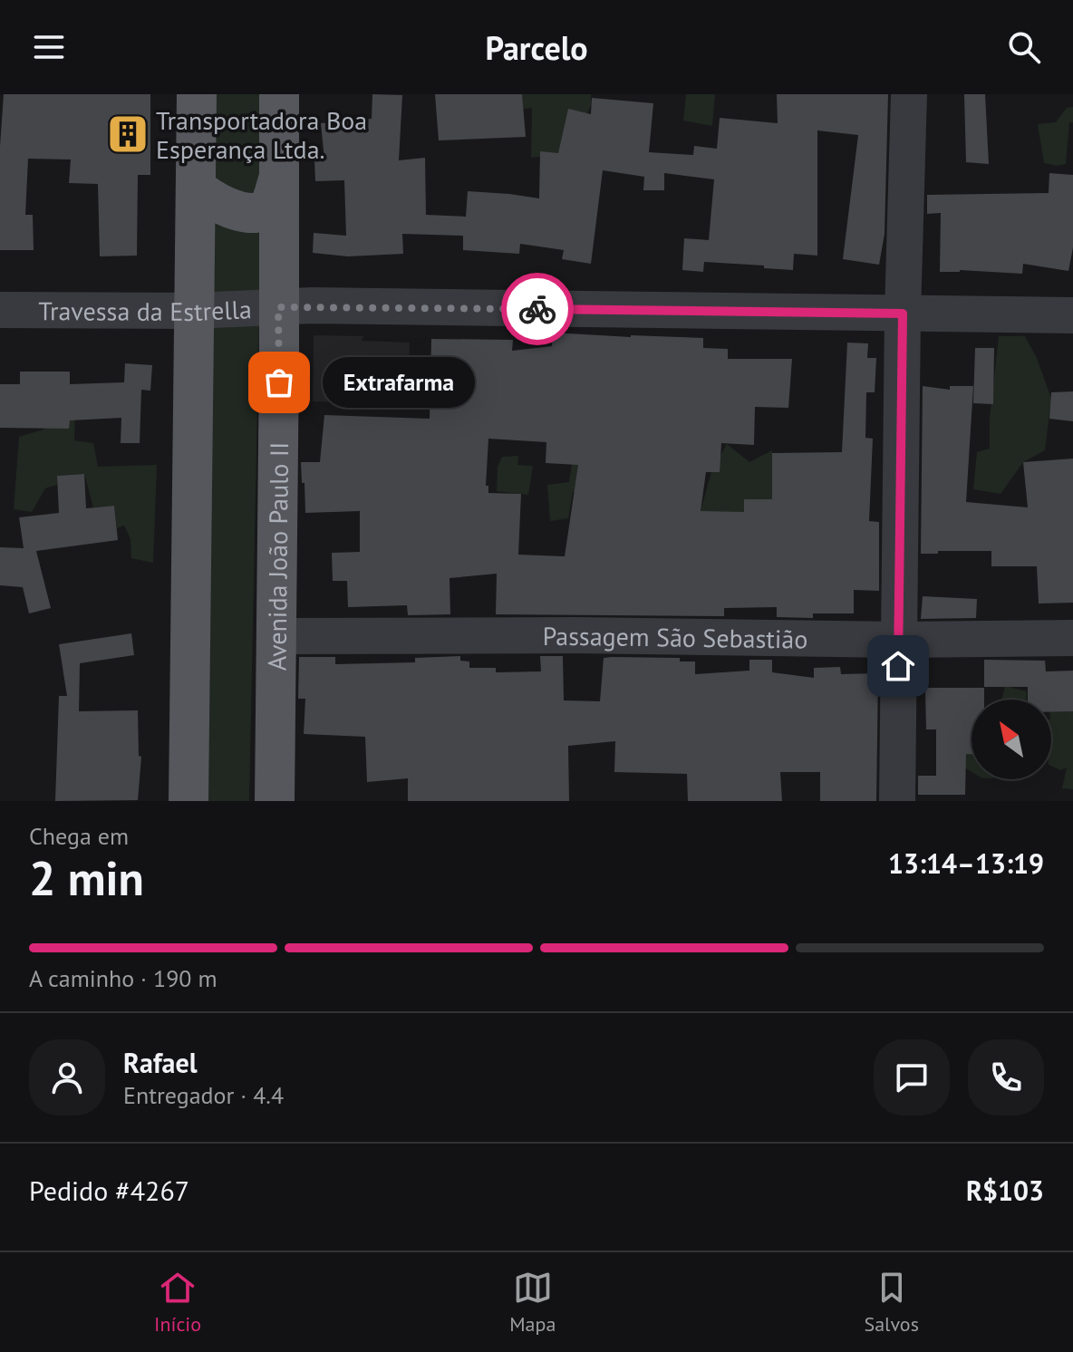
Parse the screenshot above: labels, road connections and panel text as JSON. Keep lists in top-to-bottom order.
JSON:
{
  "streets": {
    "main road": ["Avenida João Paulo II"],
    "street": ["Travessa da Estrella", "Passagem São Sebastião"]
  },
  "crossings": [
    ["Travessa da Estrella", "Avenida João Paulo II"],
    ["Avenida João Paulo II", "Passagem São Sebastião"]
  ],
  "places": {
    "building": ["Transportadora Boa Esperança Ltda."],
    "other": ["Extrafarma"]
  },
  "north": "top left",
  "page": {
    "header": "Parcelo",
    "bubble": "Extrafarma",
    "heading": ["2 min", "Chega em", "13:14–13:19"],
    "panel": [
      "Rafael",
      "Entregador · 4.4",
      "Pedido #4267",
      "R$103"
    ],
    "bar": "A caminho · 190 m",
    "tabs": ["Início", "Mapa", "Salvos"]
  }
}
